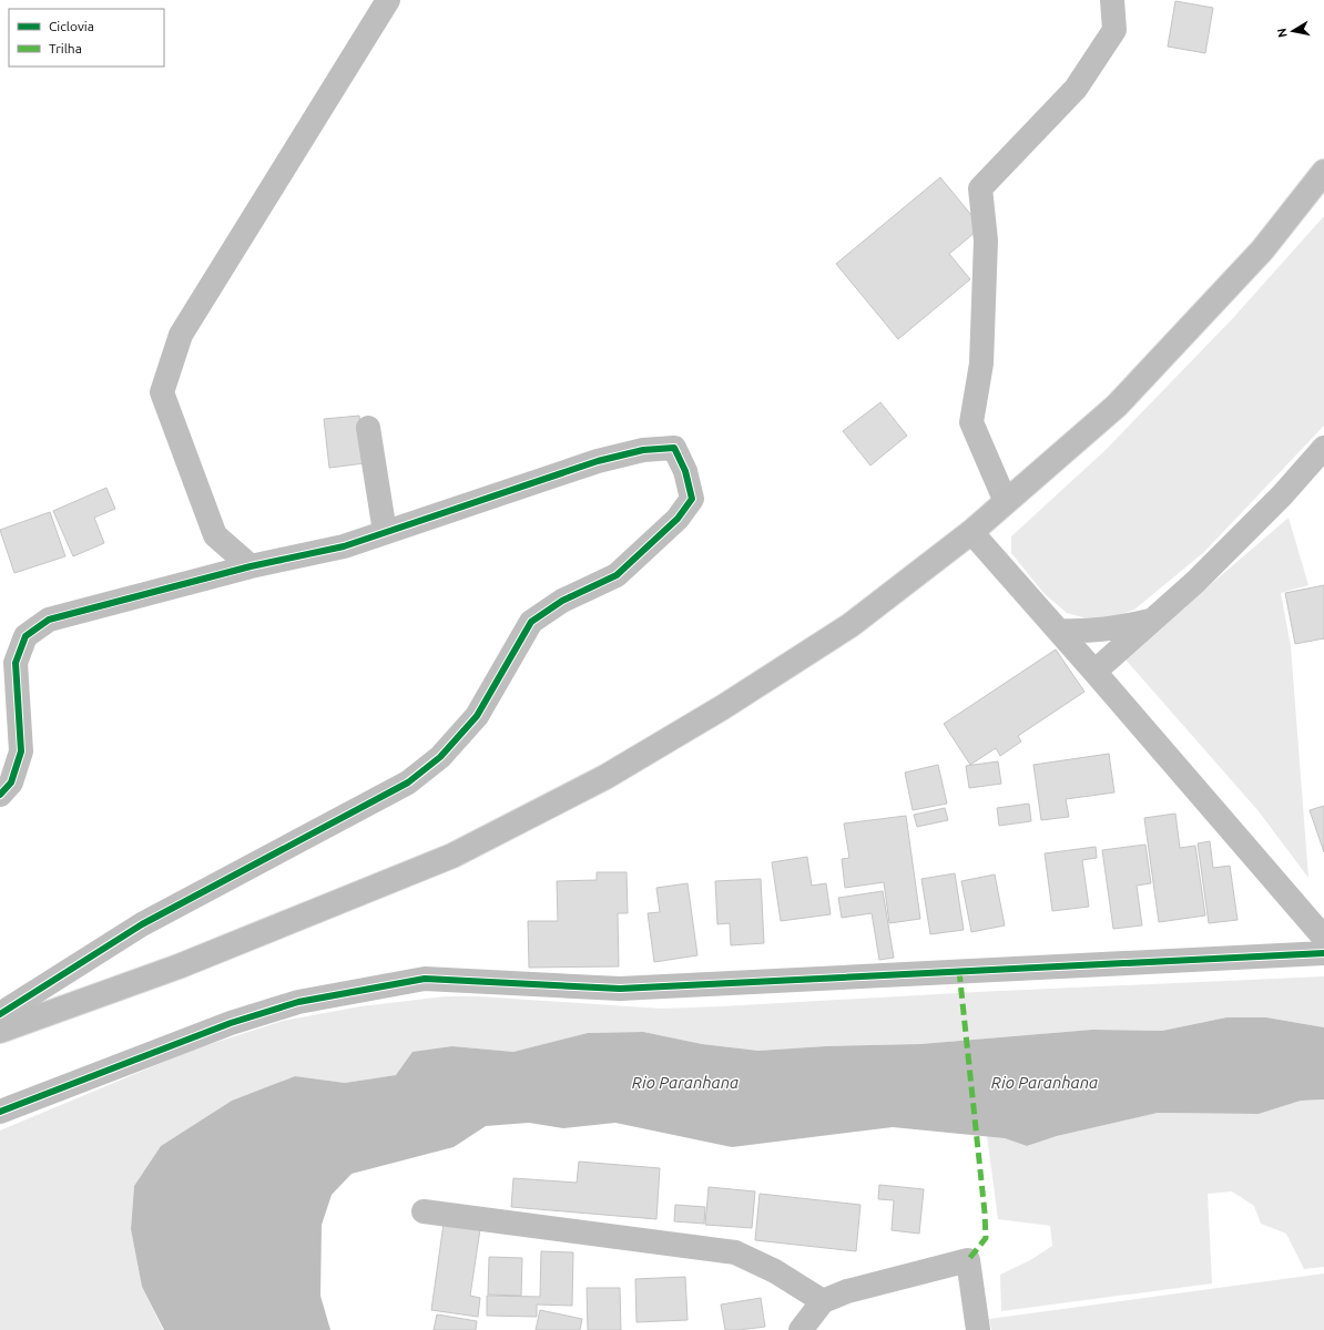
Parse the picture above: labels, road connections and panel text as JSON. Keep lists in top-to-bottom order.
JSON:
{
  "water": ["Rio Paranhana"],
  "legend": ["Ciclovia", "Trilha"],
  "north": "left"
}
